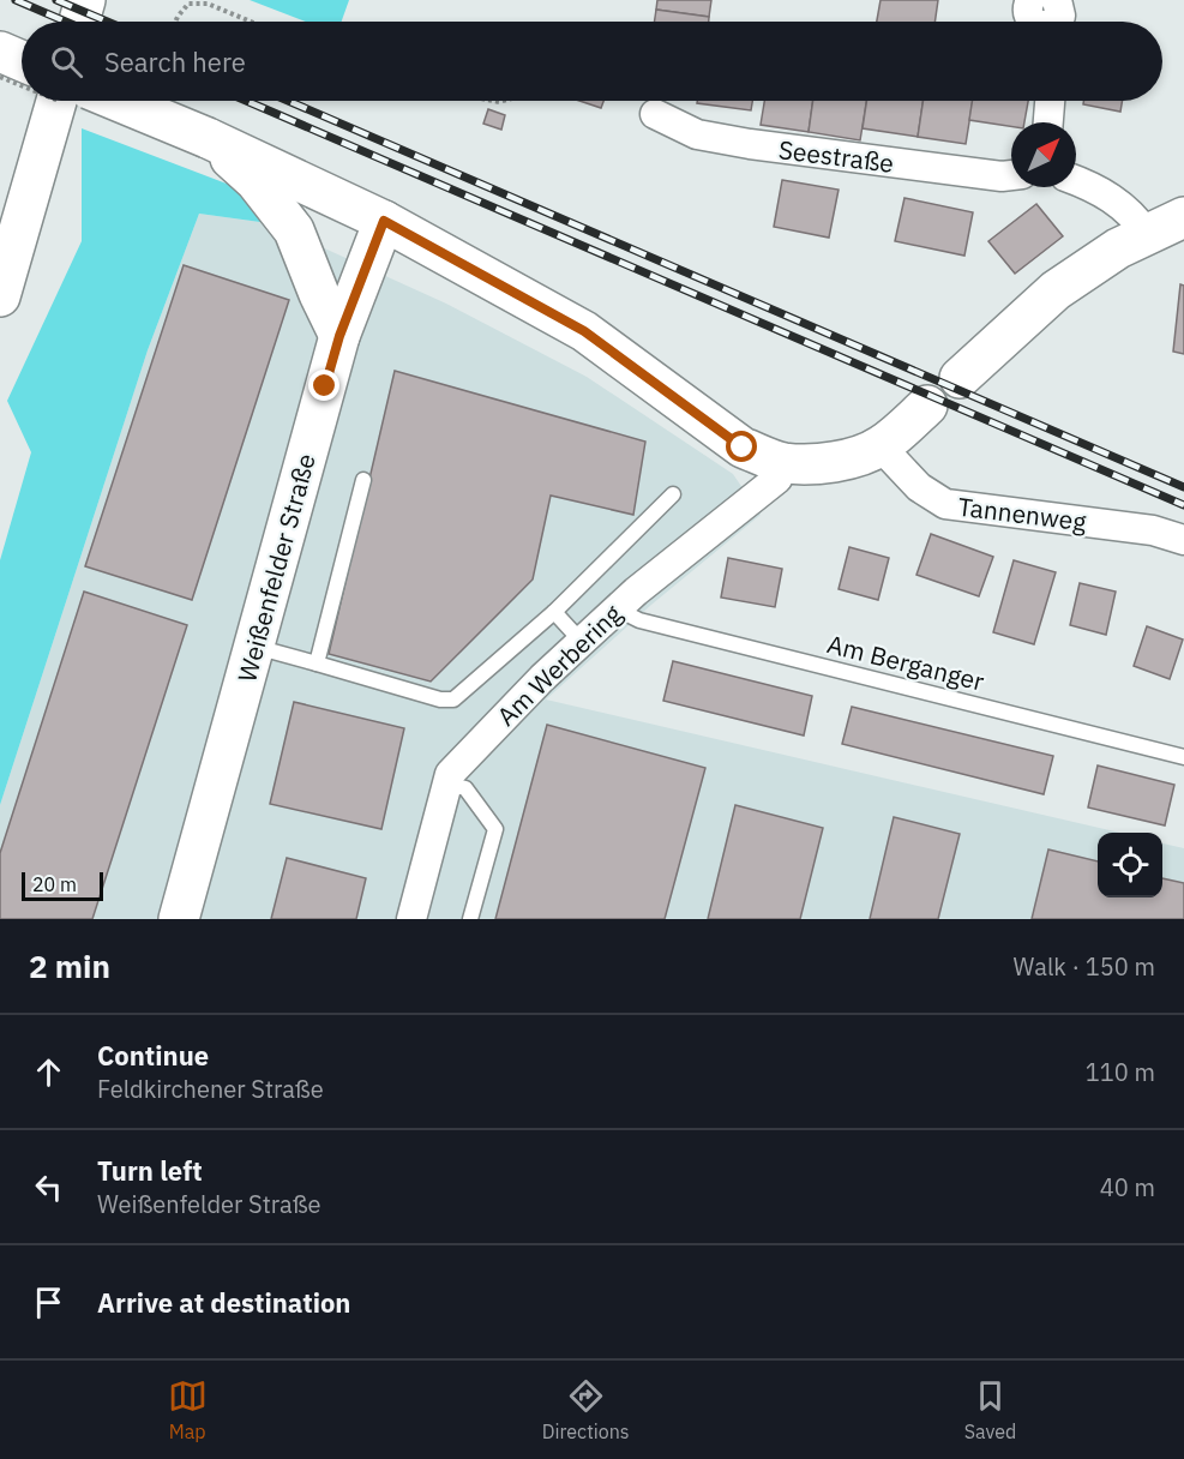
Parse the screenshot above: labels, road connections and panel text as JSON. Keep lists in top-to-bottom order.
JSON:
{
  "streets": {
    "main road": ["Weißenfelder Straße"],
    "street": ["Seestraße", "Tannenweg", "Am Werbering"],
    "lane": ["Am Berganger"]
  },
  "crossings": [
    ["Am Berganger", "Am Werbering"]
  ],
  "scale_bar": "20 m",
  "north": "top right",
  "page": {
    "search": "Search here",
    "scale": "20 m",
    "heading": ["2 min", "Walk · 150 m"],
    "list": [
      ["Continue", "Feldkirchener Straße", "110 m"],
      ["Turn left", "Weißenfelder Straße", "40 m"],
      "Arrive at destination"
    ],
    "nav": ["Map", "Directions", "Saved"]
  }
}
